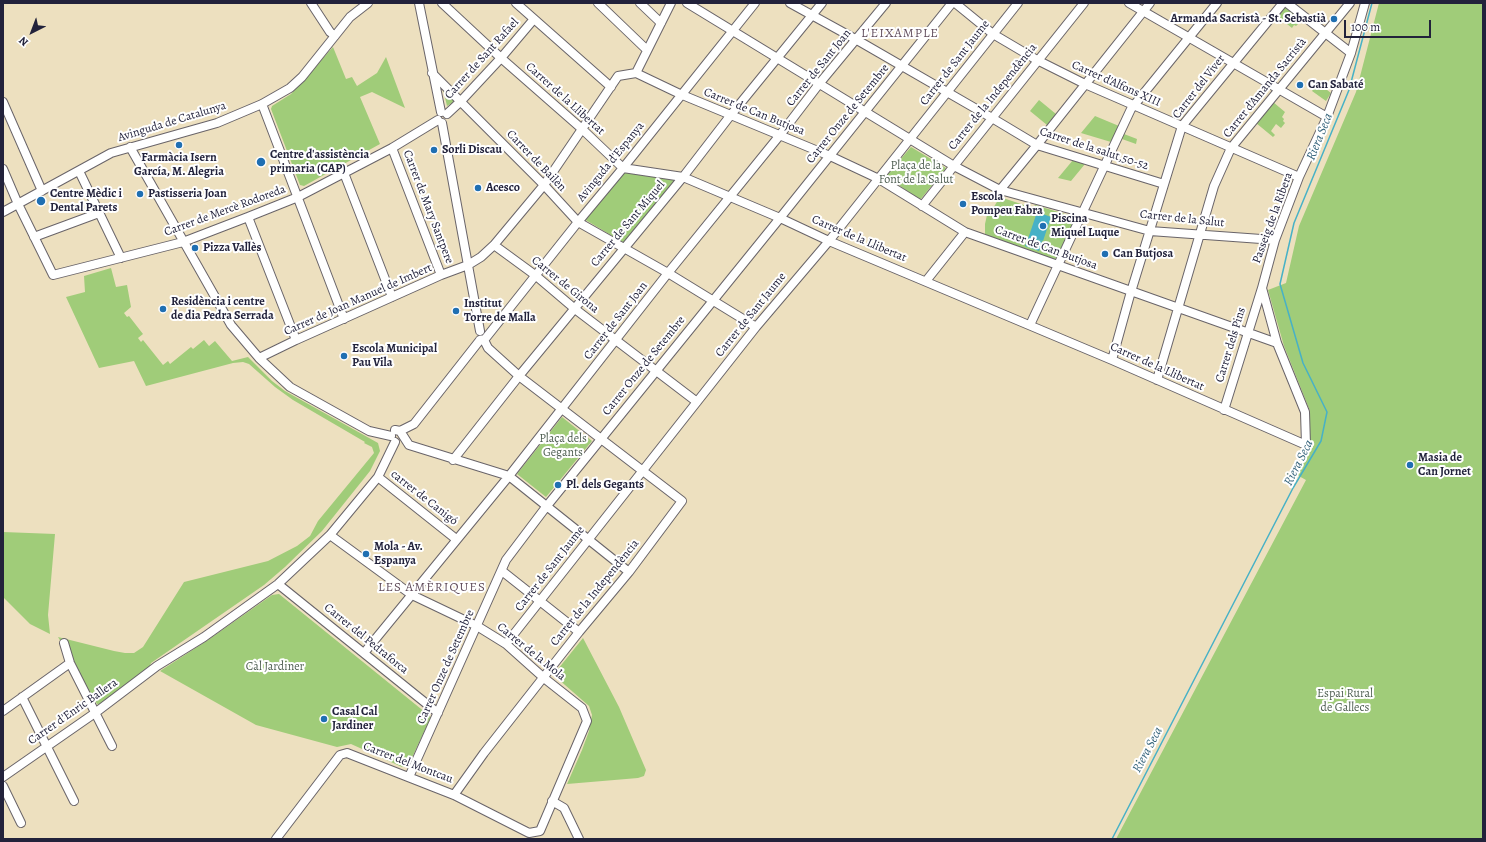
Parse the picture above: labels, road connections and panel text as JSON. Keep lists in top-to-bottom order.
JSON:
{
  "streets": {
    "street": [
      "Carrer de Sant Rafael",
      "Carrer de Sant Jaume",
      "Carrer de Sant Joan",
      "Carrer d'Alfons XIII",
      "Carrer del Viver",
      "Carrer d'Amanda Sacristà",
      "Carrer de la Independència",
      "Carrer de la Llibertat",
      "Carrer de Can Butjosa",
      "Carrer Onze de Setembre",
      "Avinguda de Catalunya",
      "Carrer de la salut,50-52",
      "Carrer de Bailèn",
      "Avinguda d'Espanya",
      "Carrer de Mary Santpere",
      "Carrer de Mercè Rodoreda",
      "Passeig de la Ribera",
      "Carrer de la Salut",
      "Carrer de Sant Miquel",
      "Carrer de Girona",
      "Carrer de Joan Manuel de Imbert",
      "Carrer dels Pins",
      "carrer de Canigó",
      "Carrer del Pedraforca",
      "Carrer de la Mola",
      "Carrer d'Enric Ballera",
      "Carrer del Montcau"
    ]
  },
  "crossings": [
    ["Carrer de Sant Rafael", "Carrer de la Llibertat"],
    ["Carrer de Sant Rafael", "Carrer de Bailèn"],
    ["Carrer de Sant Rafael", "Carrer de Mercè Rodoreda"],
    ["Carrer de Sant Jaume", "Carrer d'Alfons XIII"],
    ["Carrer de Sant Jaume", "Carrer de la Independència"],
    ["Carrer de Sant Jaume", "Carrer de la Llibertat"],
    ["Carrer de Sant Jaume", "Carrer de Can Butjosa"],
    ["Carrer de Sant Jaume", "Carrer de la salut,50-52"],
    ["Carrer de Sant Jaume", "Carrer de Bailèn"],
    ["Carrer de Sant Jaume", "Carrer de la Salut"],
    ["Carrer de Sant Jaume", "Carrer de Girona"],
    ["Carrer de Sant Jaume", "Carrer de la Mola"],
    ["Carrer de Sant Joan", "Carrer de la Llibertat"],
    ["Carrer de Sant Joan", "Carrer de Can Butjosa"],
    ["Carrer de Sant Joan", "Carrer de la salut,50-52"],
    ["Carrer de Sant Joan", "Carrer de Bailèn"],
    ["Carrer de Sant Joan", "Carrer de la Salut"],
    ["Carrer de Sant Joan", "Carrer de Girona"],
    ["Carrer de Sant Joan", "carrer de Canigó"],
    ["Carrer de Sant Joan", "Carrer del Pedraforca"],
    ["Carrer de Sant Joan", "Carrer de la Mola"],
    ["Carrer d'Alfons XIII", "Carrer del Viver"],
    ["Carrer d'Alfons XIII", "Carrer d'Amanda Sacristà"],
    ["Carrer d'Alfons XIII", "Carrer de la Independència"],
    ["Carrer d'Alfons XIII", "Carrer Onze de Setembre"],
    ["Carrer d'Alfons XIII", "Passeig de la Ribera"],
    ["Carrer del Viver", "Carrer de la Llibertat"],
    ["Carrer del Viver", "Carrer de Can Butjosa"],
    ["Carrer del Viver", "Carrer de la salut,50-52"],
    ["Carrer del Viver", "Carrer de la Salut"],
    ["Carrer d'Amanda Sacristà", "Carrer de la Llibertat"],
    ["Carrer d'Amanda Sacristà", "Carrer de Can Butjosa"],
    ["Carrer d'Amanda Sacristà", "Carrer de la Salut"],
    ["Carrer de la Independència", "Carrer de Can Butjosa"],
    ["Carrer de la Independència", "Carrer de la salut,50-52"],
    ["Carrer de la Independència", "Carrer de la Salut"],
    ["Carrer de la Independència", "Carrer de la Mola"],
    ["Carrer de la Independència", "Carrer del Montcau"],
    ["Carrer de la Llibertat", "Carrer de Can Butjosa"],
    ["Carrer de la Llibertat", "Carrer Onze de Setembre"],
    ["Carrer de la Llibertat", "Avinguda d'Espanya"],
    ["Carrer de la Llibertat", "Carrer de Sant Miquel"],
    ["Carrer de la Llibertat", "Carrer de Joan Manuel de Imbert"],
    ["Carrer de la Llibertat", "Carrer dels Pins"],
    ["Carrer de Can Butjosa", "Carrer Onze de Setembre"],
    ["Carrer de Can Butjosa", "Avinguda d'Espanya"],
    ["Carrer de Can Butjosa", "Carrer de Sant Miquel"],
    ["Carrer de Can Butjosa", "Carrer de Joan Manuel de Imbert"],
    ["Carrer de Can Butjosa", "Carrer dels Pins"],
    ["Carrer Onze de Setembre", "Carrer de la salut,50-52"],
    ["Carrer Onze de Setembre", "Carrer de Bailèn"],
    ["Carrer Onze de Setembre", "Carrer de la Salut"],
    ["Carrer Onze de Setembre", "Carrer de Girona"],
    ["Carrer Onze de Setembre", "Carrer del Pedraforca"],
    ["Carrer Onze de Setembre", "Carrer de la Mola"],
    ["Carrer Onze de Setembre", "Carrer del Montcau"],
    ["Carrer de la salut,50-52", "Carrer de Sant Miquel"],
    ["Carrer de Bailèn", "Avinguda d'Espanya"],
    ["Carrer de Bailèn", "Carrer de Sant Miquel"],
    ["Carrer de Bailèn", "Carrer de Joan Manuel de Imbert"],
    ["Avinguda d'Espanya", "Carrer de la Salut"],
    ["Avinguda d'Espanya", "Carrer de Girona"],
    ["Avinguda d'Espanya", "Carrer d'Enric Ballera"],
    ["Carrer de Mary Santpere", "Carrer de Mercè Rodoreda"],
    ["Carrer de Mary Santpere", "Carrer de Joan Manuel de Imbert"],
    ["Passeig de la Ribera", "Carrer de la Salut"],
    ["Passeig de la Ribera", "Carrer dels Pins"],
    ["Carrer de la Salut", "Carrer de Sant Miquel"],
    ["Carrer de Sant Miquel", "Carrer de Girona"],
    ["Carrer de Girona", "Carrer de Joan Manuel de Imbert"],
    ["carrer de Canigó", "Carrer d'Enric Ballera"],
    ["Carrer del Pedraforca", "Carrer d'Enric Ballera"],
    ["Carrer de la Mola", "Carrer d'Enric Ballera"],
    ["Carrer de la Mola", "Carrer del Montcau"]
  ],
  "districts": ["L'EIXAMPLE", "LES AMÈRIQUES"],
  "water": ["Riera Seca"],
  "parks": [
    "Plaça de la Font de la Salut",
    "Plaça dels Gegants",
    "Càl Jardiner",
    "Espai Rural de Gallecs"
  ],
  "places": [
    "Armanda Sacristà - St. Sebastià",
    "Can Sabaté",
    "Farmàcia Isern García, M. Alegria",
    "Sorli Discau",
    "Centre d'assistència primaria (CAP)",
    "Acesco",
    "Pastisseria Joan",
    "Centre Mèdic i Dental Parets",
    "Escola Pompeu Fabra",
    "Piscina Miquel Luque",
    "Pizza Vallès",
    "Can Butjosa",
    "Residència i centre de dia Pedra Serrada",
    "Institut Torre de Malla",
    "Escola Municipal Pau Vila",
    "Masia de Can Jornet",
    "Pl. dels Gegants",
    "Mola - Av. Espanya",
    "Casal Cal Jardiner"
  ],
  "scale_bar": "100 m",
  "north": "bottom left"
}
